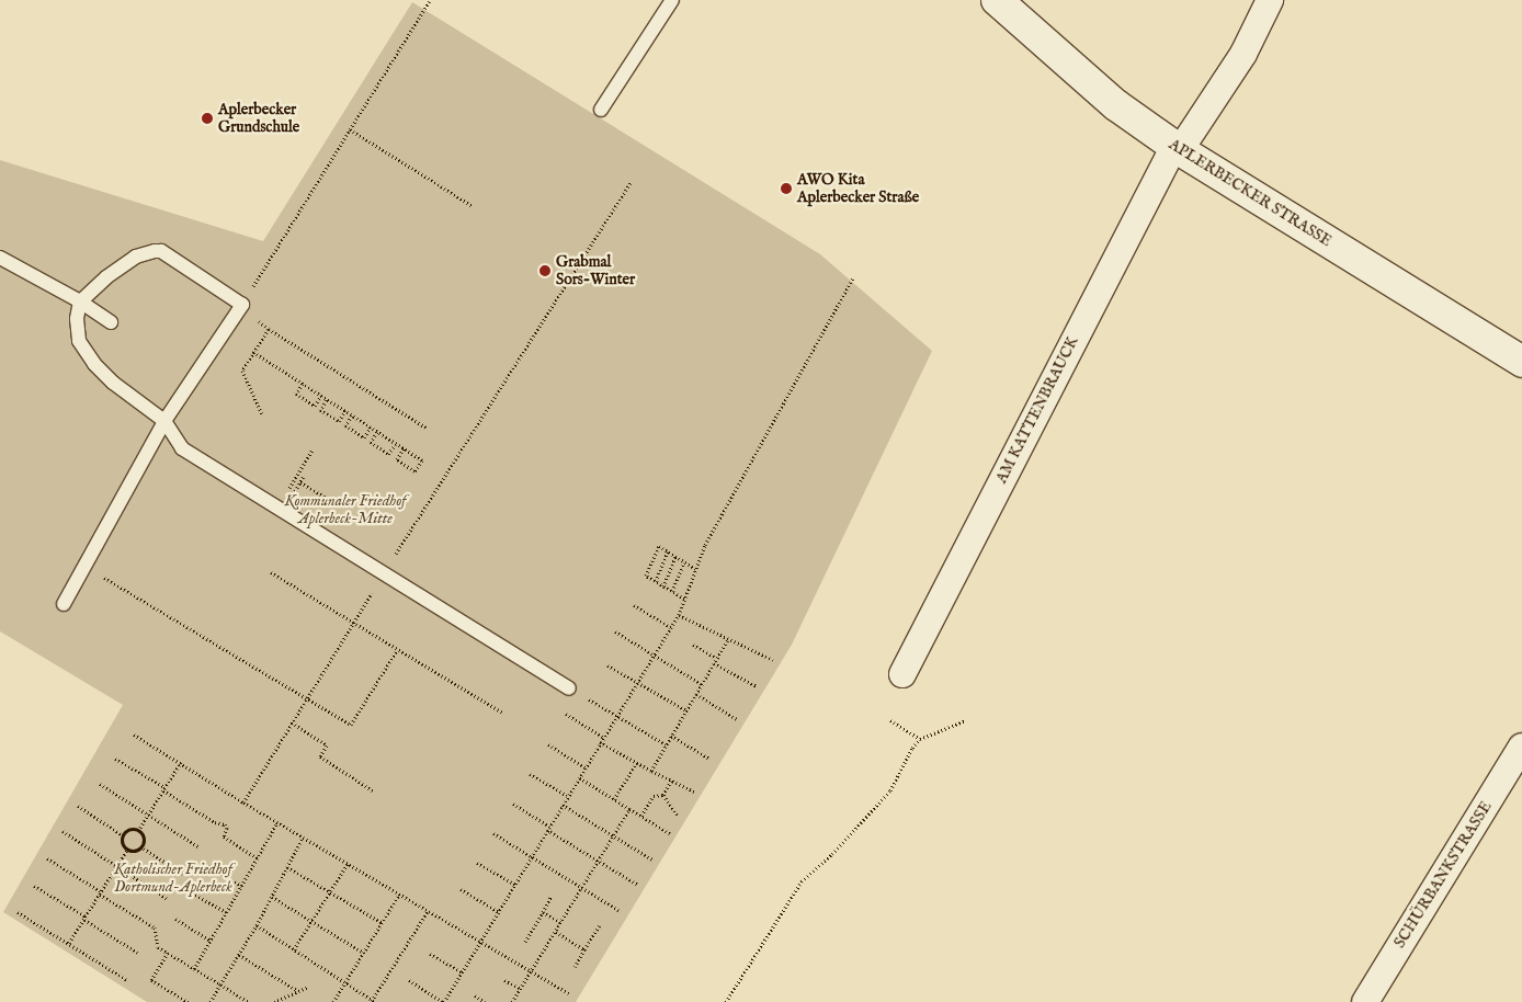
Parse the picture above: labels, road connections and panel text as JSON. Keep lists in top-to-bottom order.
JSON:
{
  "streets": {
    "main road": ["APLERBECKER STRASSE"],
    "street": ["AM KATTENBRAUCK", "SCHÜRBANKSTRASSE"]
  },
  "crossings": [
    ["APLERBECKER STRASSE", "AM KATTENBRAUCK"]
  ],
  "parks": ["Kommunaler Friedhof Aplerbeck-Mitte", "Katholischer Friedhof Dortmund-Aplerbeck"],
  "places": ["Aplerbecker Grundschule", "AWO Kita Aplerbecker Straße", "Grabmal Sors-Winter"]
}
